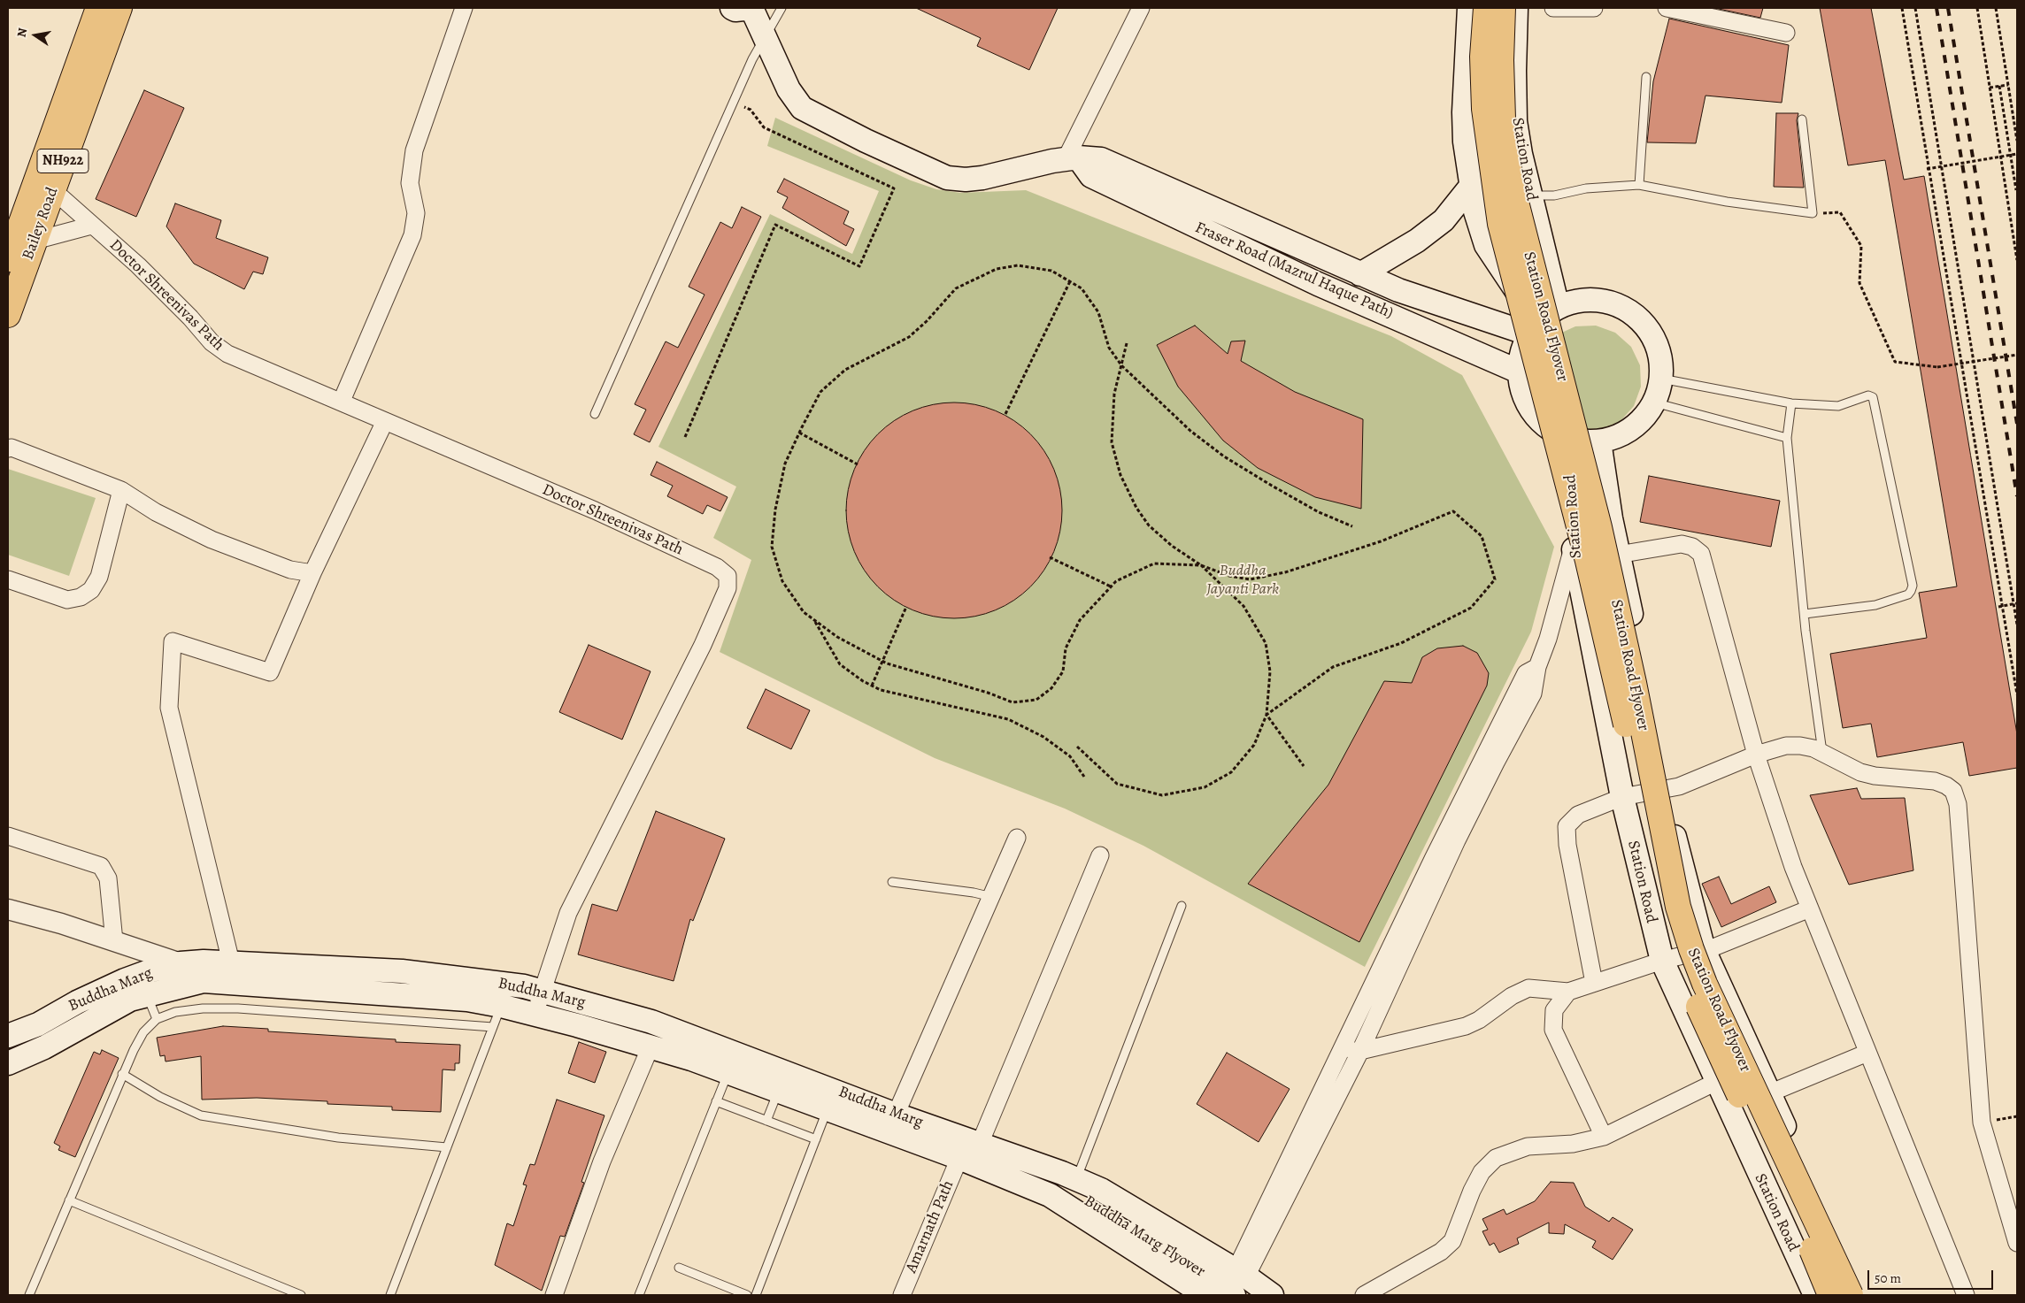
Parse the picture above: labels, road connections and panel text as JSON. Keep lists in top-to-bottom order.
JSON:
{
  "streets": {
    "main road": [
      "Station Road",
      "NH922",
      "Bailey Road",
      "Fraser Road (Mazrul Haque Path)",
      "Station Road Flyover",
      "Buddha Marg",
      "Buddha Marg Flyover"
    ],
    "street": ["Doctor Shreenivas Path", "Amarnath Path"]
  },
  "crossings": [
    ["Station Road", "Fraser Road (Mazrul Haque Path)"],
    ["Bailey Road", "Doctor Shreenivas Path"],
    ["Doctor Shreenivas Path", "Buddha Marg"],
    ["Buddha Marg", "Amarnath Path"],
    ["Buddha Marg", "Buddha Marg Flyover"]
  ],
  "parks": ["Buddha Jayanti Park"],
  "scale_bar": "50 m",
  "north": "left"
}
